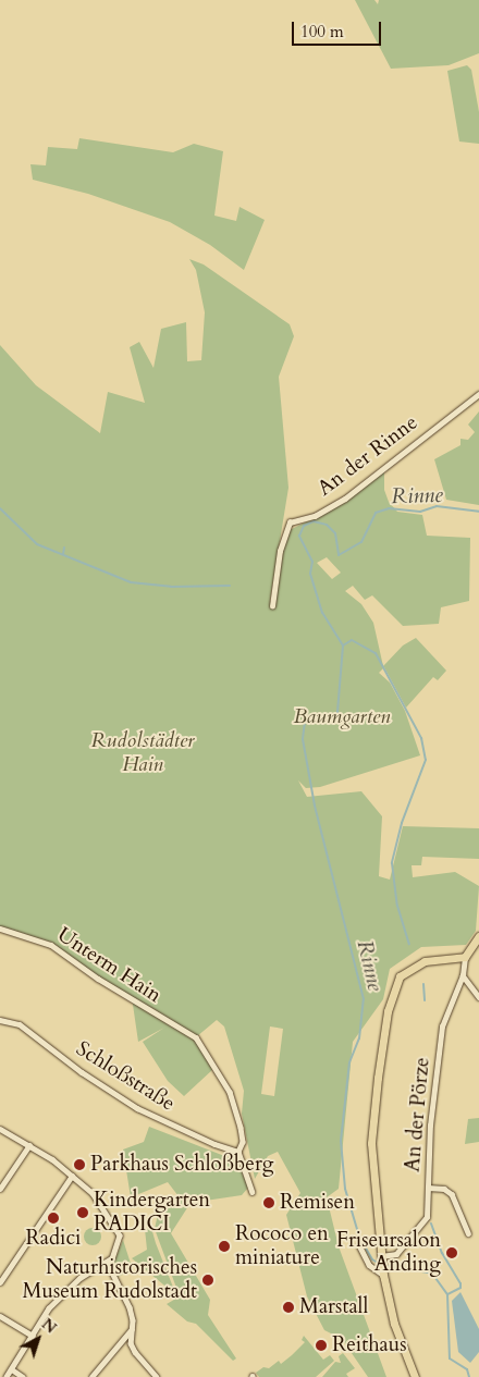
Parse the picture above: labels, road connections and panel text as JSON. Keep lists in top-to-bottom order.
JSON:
{
  "streets": {
    "street": [
      "An der Rinne",
      "Unterm Hain",
      "Schloßstraße",
      "An der Pörze"
    ]
  },
  "crossings": [
    ["Unterm Hain", "Schloßstraße"]
  ],
  "water": ["Rinne"],
  "parks": ["Baumgarten", "Rudolstädter Hain"],
  "places": [
    "Parkhaus Schloßberg",
    "Remisen",
    "Kindergarten RADICI",
    "Radici",
    "Rococo en miniature",
    "Friseursalon Anding",
    "Naturhistorisches Museum Rudolstadt",
    "Marstall",
    "Reithaus"
  ],
  "scale_bar": "100 m",
  "north": "top right"
}
